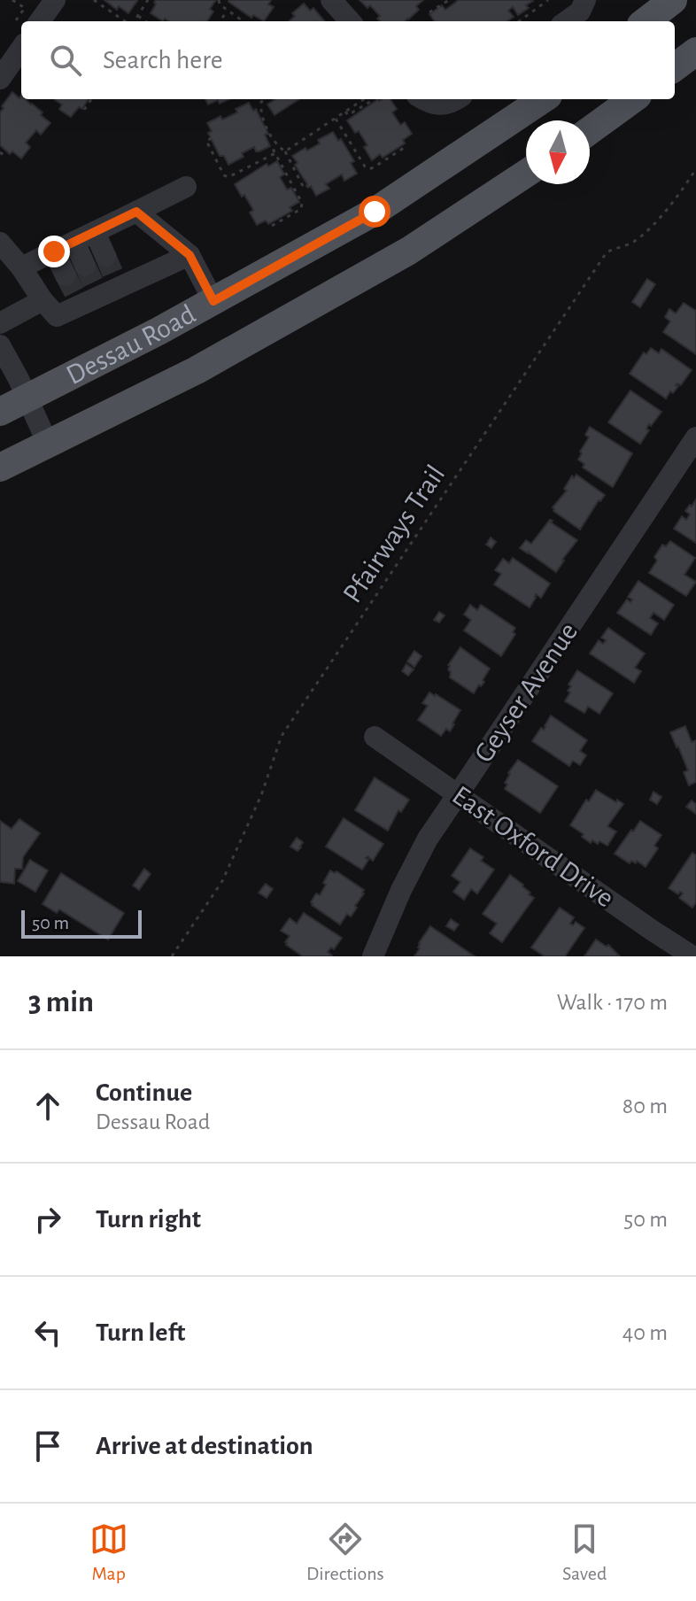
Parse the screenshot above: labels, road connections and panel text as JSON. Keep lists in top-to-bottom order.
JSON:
{
  "streets": {
    "main road": ["Dessau Road"],
    "street": ["Geyser Avenue", "East Oxford Drive"],
    "path": ["Pfairways Trail"]
  },
  "crossings": [
    ["Geyser Avenue", "East Oxford Drive"]
  ],
  "scale_bar": "50 m",
  "north": "bottom",
  "page": {
    "search": "Search here",
    "scale": "50 m",
    "heading": ["3 min", "Walk · 170 m"],
    "list": [
      ["Continue", "Dessau Road", "80 m"],
      ["Turn right", "50 m"],
      ["Turn left", "40 m"],
      "Arrive at destination"
    ],
    "nav": ["Map", "Directions", "Saved"]
  }
}
